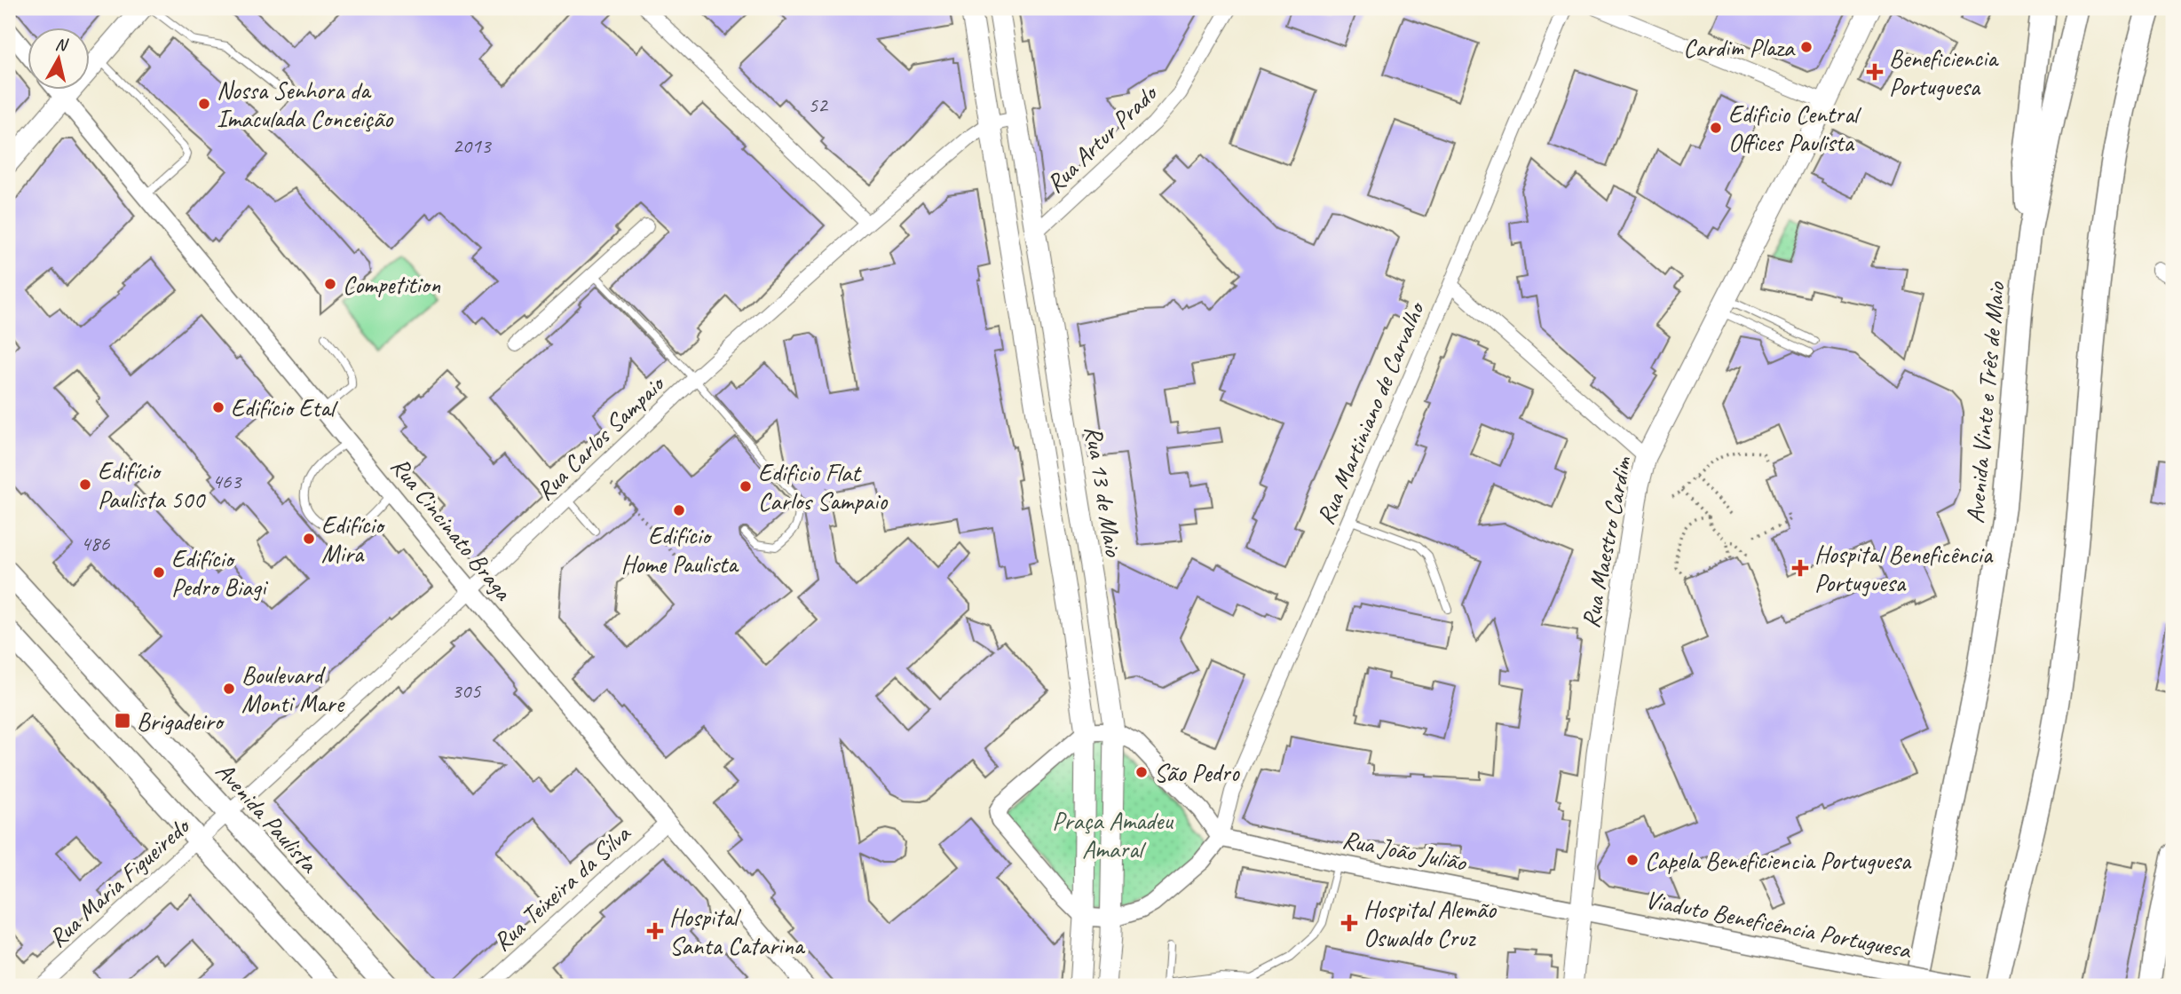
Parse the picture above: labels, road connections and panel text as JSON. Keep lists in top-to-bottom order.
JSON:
{
  "streets": {
    "highway": ["Avenida Vinte e Três de Maio"],
    "main road": ["Rua 13 de Maio", "Rua Maestro Cardim", "Avenida Paulista"],
    "street": [
      "Rua Artur Prado",
      "Rua Martiniano de Carvalho",
      "Rua Carlos Sampaio",
      "Rua Cincinato Braga",
      "Rua João Julião",
      "Rua Maria Figueiredo",
      "Rua Teixeira da Silva",
      "Viaduto Beneficência Portuguesa"
    ]
  },
  "crossings": [
    ["Rua Artur Prado", "Rua 13 de Maio"],
    ["Rua Martiniano de Carvalho", "Rua João Julião"],
    ["Rua Carlos Sampaio", "Rua 13 de Maio"],
    ["Rua Carlos Sampaio", "Rua Cincinato Braga"],
    ["Rua Carlos Sampaio", "Avenida Paulista"],
    ["Rua Carlos Sampaio", "Rua Maria Figueiredo"],
    ["Rua Cincinato Braga", "Rua Teixeira da Silva"],
    ["Rua Maestro Cardim", "Rua João Julião"],
    ["Rua Maestro Cardim", "Viaduto Beneficência Portuguesa"],
    ["Avenida Paulista", "Rua Maria Figueiredo"],
    ["Rua João Julião", "Viaduto Beneficência Portuguesa"]
  ],
  "parks": ["Praça Amadeu Amaral"],
  "places": {
    "other": [
      "Cardim Plaza",
      "Nossa Senhora da Imaculada Conceição",
      "Edificio Central Offices Paulista",
      "Competition",
      "Edifício Etal",
      "Edifício Paulista 500",
      "Edificio Flat Carlos Sampaio",
      "Edifício Home Paulista",
      "Edifício Mira",
      "Edifício Pedro Biagi",
      "Boulevard Monti Mare",
      "São Pedro",
      "Capela Beneficiencia Portuguesa"
    ],
    "health": [
      "Beneficiencia Portuguesa",
      "Hospital Beneficência Portuguesa",
      "Hospital Alemão Oswaldo Cruz",
      "Hospital Santa Catarina"
    ],
    "transit": ["Brigadeiro"]
  },
  "house_numbers": [
    "52",
    "2013",
    "463",
    "486",
    "305"
  ],
  "north": "top"
}
